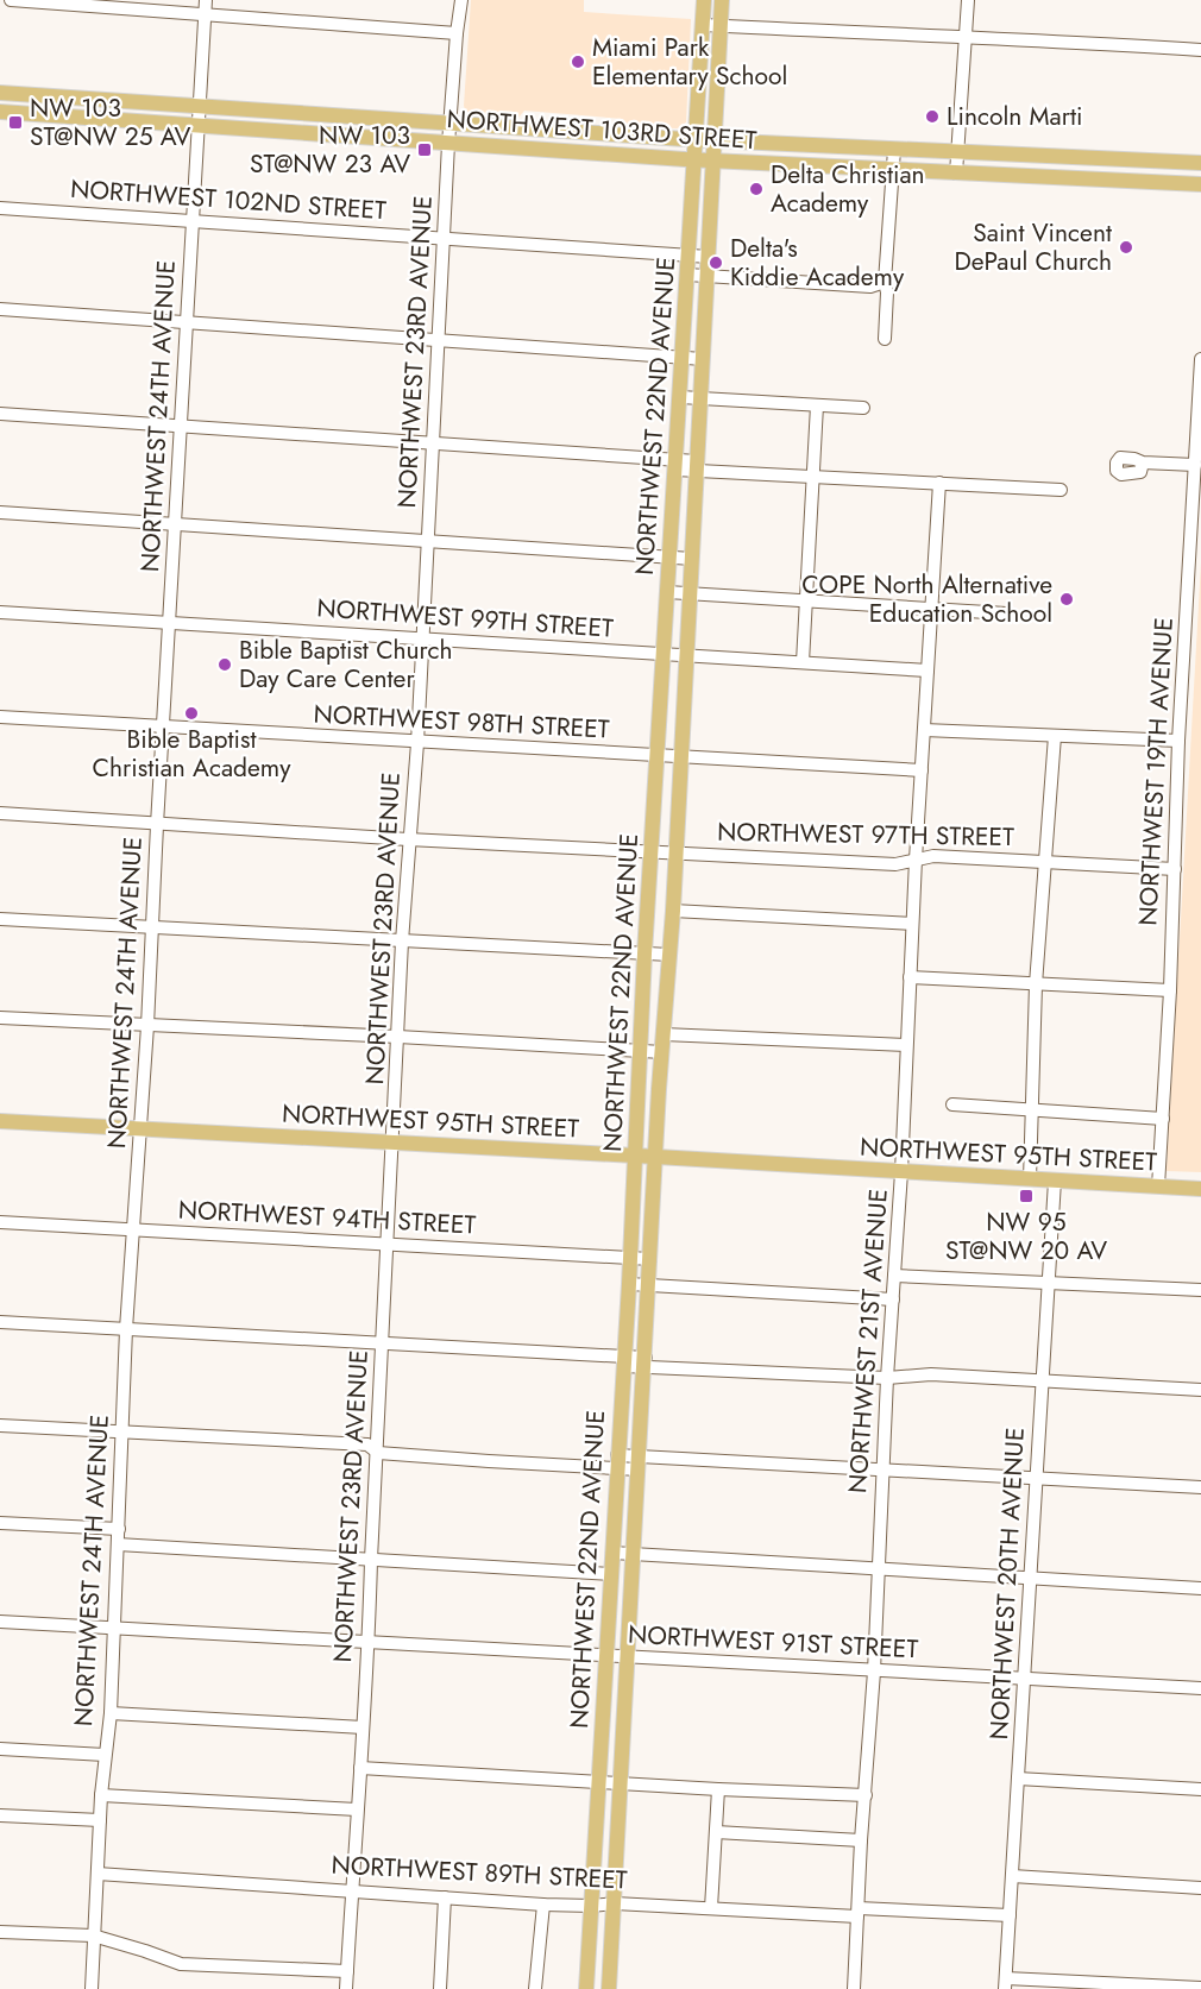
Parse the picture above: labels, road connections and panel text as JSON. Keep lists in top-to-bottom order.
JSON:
{
  "streets": {
    "main road": ["NORTHWEST 103RD STREET", "NORTHWEST 22ND AVENUE", "NORTHWEST 95TH STREET"],
    "street": [
      "NORTHWEST 102ND STREET",
      "NORTHWEST 23RD AVENUE",
      "NORTHWEST 24TH AVENUE",
      "NORTHWEST 99TH STREET",
      "NORTHWEST 98TH STREET",
      "NORTHWEST 19TH AVENUE",
      "NORTHWEST 97TH STREET",
      "NORTHWEST 94TH STREET",
      "NORTHWEST 21ST AVENUE",
      "NORTHWEST 20TH AVENUE",
      "NORTHWEST 91ST STREET",
      "NORTHWEST 89TH STREET"
    ]
  },
  "crossings": [
    ["NORTHWEST 103RD STREET", "NORTHWEST 23RD AVENUE"],
    ["NORTHWEST 103RD STREET", "NORTHWEST 24TH AVENUE"],
    ["NORTHWEST 103RD STREET", "NORTHWEST 22ND AVENUE"],
    ["NORTHWEST 102ND STREET", "NORTHWEST 23RD AVENUE"],
    ["NORTHWEST 102ND STREET", "NORTHWEST 24TH AVENUE"],
    ["NORTHWEST 102ND STREET", "NORTHWEST 22ND AVENUE"],
    ["NORTHWEST 23RD AVENUE", "NORTHWEST 99TH STREET"],
    ["NORTHWEST 23RD AVENUE", "NORTHWEST 98TH STREET"],
    ["NORTHWEST 23RD AVENUE", "NORTHWEST 97TH STREET"],
    ["NORTHWEST 23RD AVENUE", "NORTHWEST 95TH STREET"],
    ["NORTHWEST 23RD AVENUE", "NORTHWEST 94TH STREET"],
    ["NORTHWEST 23RD AVENUE", "NORTHWEST 91ST STREET"],
    ["NORTHWEST 23RD AVENUE", "NORTHWEST 89TH STREET"],
    ["NORTHWEST 24TH AVENUE", "NORTHWEST 99TH STREET"],
    ["NORTHWEST 24TH AVENUE", "NORTHWEST 98TH STREET"],
    ["NORTHWEST 24TH AVENUE", "NORTHWEST 97TH STREET"],
    ["NORTHWEST 24TH AVENUE", "NORTHWEST 95TH STREET"],
    ["NORTHWEST 24TH AVENUE", "NORTHWEST 94TH STREET"],
    ["NORTHWEST 24TH AVENUE", "NORTHWEST 91ST STREET"],
    ["NORTHWEST 24TH AVENUE", "NORTHWEST 89TH STREET"],
    ["NORTHWEST 22ND AVENUE", "NORTHWEST 99TH STREET"],
    ["NORTHWEST 22ND AVENUE", "NORTHWEST 98TH STREET"],
    ["NORTHWEST 22ND AVENUE", "NORTHWEST 97TH STREET"],
    ["NORTHWEST 22ND AVENUE", "NORTHWEST 95TH STREET"],
    ["NORTHWEST 22ND AVENUE", "NORTHWEST 94TH STREET"],
    ["NORTHWEST 22ND AVENUE", "NORTHWEST 91ST STREET"],
    ["NORTHWEST 22ND AVENUE", "NORTHWEST 89TH STREET"],
    ["NORTHWEST 99TH STREET", "NORTHWEST 21ST AVENUE"],
    ["NORTHWEST 98TH STREET", "NORTHWEST 21ST AVENUE"],
    ["NORTHWEST 19TH AVENUE", "NORTHWEST 97TH STREET"],
    ["NORTHWEST 19TH AVENUE", "NORTHWEST 95TH STREET"],
    ["NORTHWEST 97TH STREET", "NORTHWEST 21ST AVENUE"],
    ["NORTHWEST 95TH STREET", "NORTHWEST 21ST AVENUE"],
    ["NORTHWEST 95TH STREET", "NORTHWEST 20TH AVENUE"],
    ["NORTHWEST 21ST AVENUE", "NORTHWEST 91ST STREET"],
    ["NORTHWEST 21ST AVENUE", "NORTHWEST 89TH STREET"],
    ["NORTHWEST 20TH AVENUE", "NORTHWEST 91ST STREET"],
    ["NORTHWEST 20TH AVENUE", "NORTHWEST 89TH STREET"]
  ],
  "places": {
    "other": [
      "Miami Park Elementary School",
      "Lincoln Marti",
      "Delta Christian Academy",
      "Saint Vincent DePaul Church",
      "Delta's Kiddie Academy",
      "COPE North Alternative Education School",
      "Bible Baptist Church Day Care Center",
      "Bible Baptist Christian Academy"
    ],
    "transit": ["NW 103 ST@NW 25 AV", "NW 103 ST@NW 23 AV", "NW 95 ST@NW 20 AV"]
  }
}
